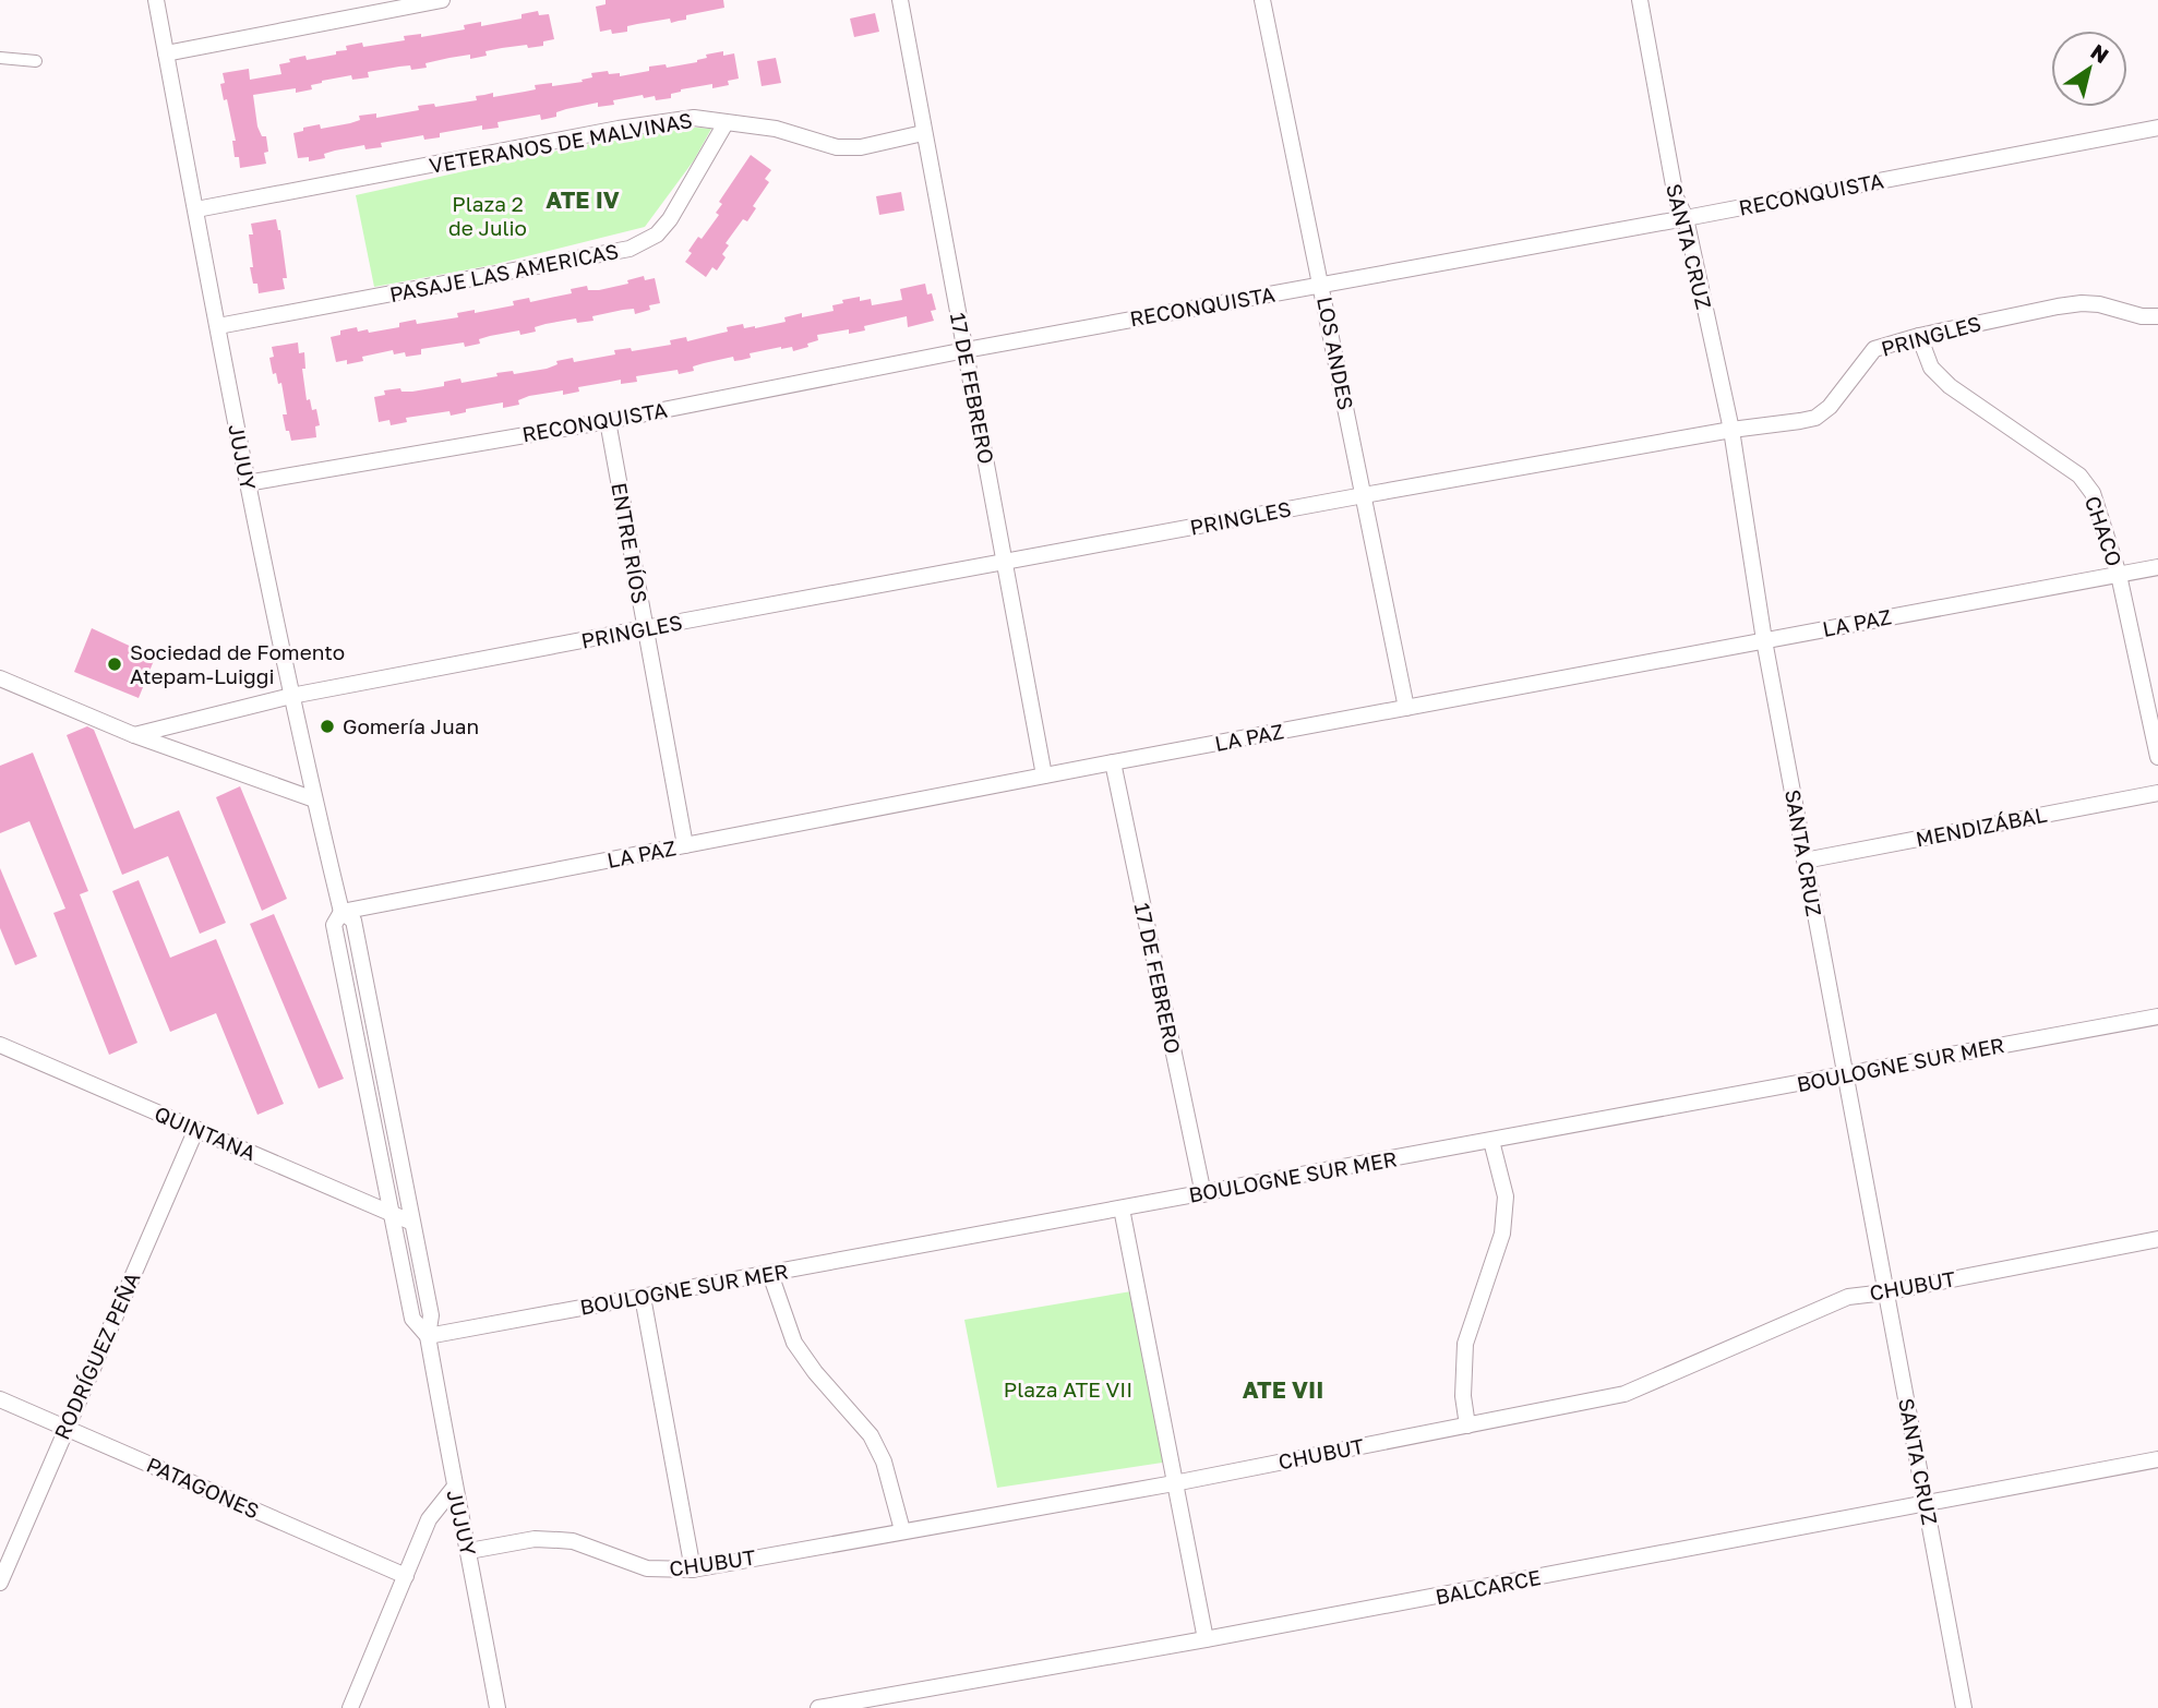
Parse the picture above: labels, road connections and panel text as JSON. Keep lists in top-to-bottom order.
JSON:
{
  "streets": {
    "street": [
      "VETERANOS DE MALVINAS",
      "RECONQUISTA",
      "SANTA CRUZ",
      "PASAJE LAS AMERICAS",
      "PRINGLES",
      "LOS ANDES",
      "17 DE FEBRERO",
      "JUJUY",
      "CHACO",
      "ENTRE RÍOS",
      "LA PAZ",
      "MENDIZÁBAL",
      "BOULOGNE SUR MER",
      "QUINTANA",
      "CHUBUT",
      "RODRÍGUEZ PEÑA",
      "PATAGONES",
      "BALCARCE"
    ]
  },
  "crossings": [
    ["VETERANOS DE MALVINAS", "PASAJE LAS AMERICAS"],
    ["VETERANOS DE MALVINAS", "17 DE FEBRERO"],
    ["VETERANOS DE MALVINAS", "JUJUY"],
    ["RECONQUISTA", "SANTA CRUZ"],
    ["RECONQUISTA", "LOS ANDES"],
    ["RECONQUISTA", "17 DE FEBRERO"],
    ["RECONQUISTA", "JUJUY"],
    ["RECONQUISTA", "ENTRE RÍOS"],
    ["SANTA CRUZ", "PRINGLES"],
    ["SANTA CRUZ", "LA PAZ"],
    ["SANTA CRUZ", "MENDIZÁBAL"],
    ["SANTA CRUZ", "BOULOGNE SUR MER"],
    ["SANTA CRUZ", "CHUBUT"],
    ["SANTA CRUZ", "BALCARCE"],
    ["PASAJE LAS AMERICAS", "JUJUY"],
    ["PRINGLES", "LOS ANDES"],
    ["PRINGLES", "17 DE FEBRERO"],
    ["PRINGLES", "JUJUY"],
    ["PRINGLES", "CHACO"],
    ["PRINGLES", "ENTRE RÍOS"],
    ["LOS ANDES", "LA PAZ"],
    ["17 DE FEBRERO", "LA PAZ"],
    ["17 DE FEBRERO", "BOULOGNE SUR MER"],
    ["JUJUY", "LA PAZ"],
    ["JUJUY", "BOULOGNE SUR MER"],
    ["JUJUY", "CHUBUT"],
    ["CHACO", "LA PAZ"],
    ["ENTRE RÍOS", "LA PAZ"],
    ["QUINTANA", "RODRÍGUEZ PEÑA"],
    ["RODRÍGUEZ PEÑA", "PATAGONES"]
  ],
  "districts": ["ATE IV", "ATE VII"],
  "parks": ["Plaza 2 de Julio", "Plaza ATE VII"],
  "places": ["Sociedad de Fomento Atepam-Luiggi", "Gomería Juan"],
  "north": "top right"
}
